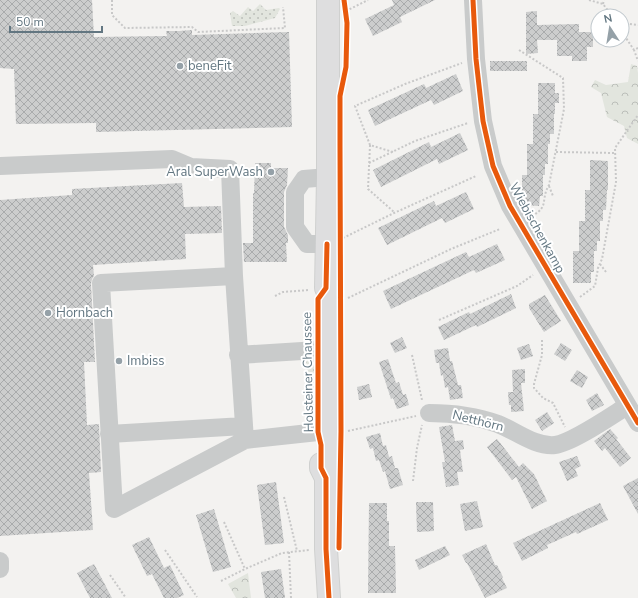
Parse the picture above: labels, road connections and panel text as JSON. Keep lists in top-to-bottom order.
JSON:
{
  "streets": {
    "main road": ["Holsteiner Chaussee"],
    "street": ["Wiebischenkamp", "Netthörn"]
  },
  "crossings": [
    ["Wiebischenkamp", "Netthörn"]
  ],
  "places": [
    "beneFit",
    "Aral SuperWash",
    "Hornbach",
    "Imbiss"
  ],
  "scale_bar": "50 m",
  "north": "top"
}
